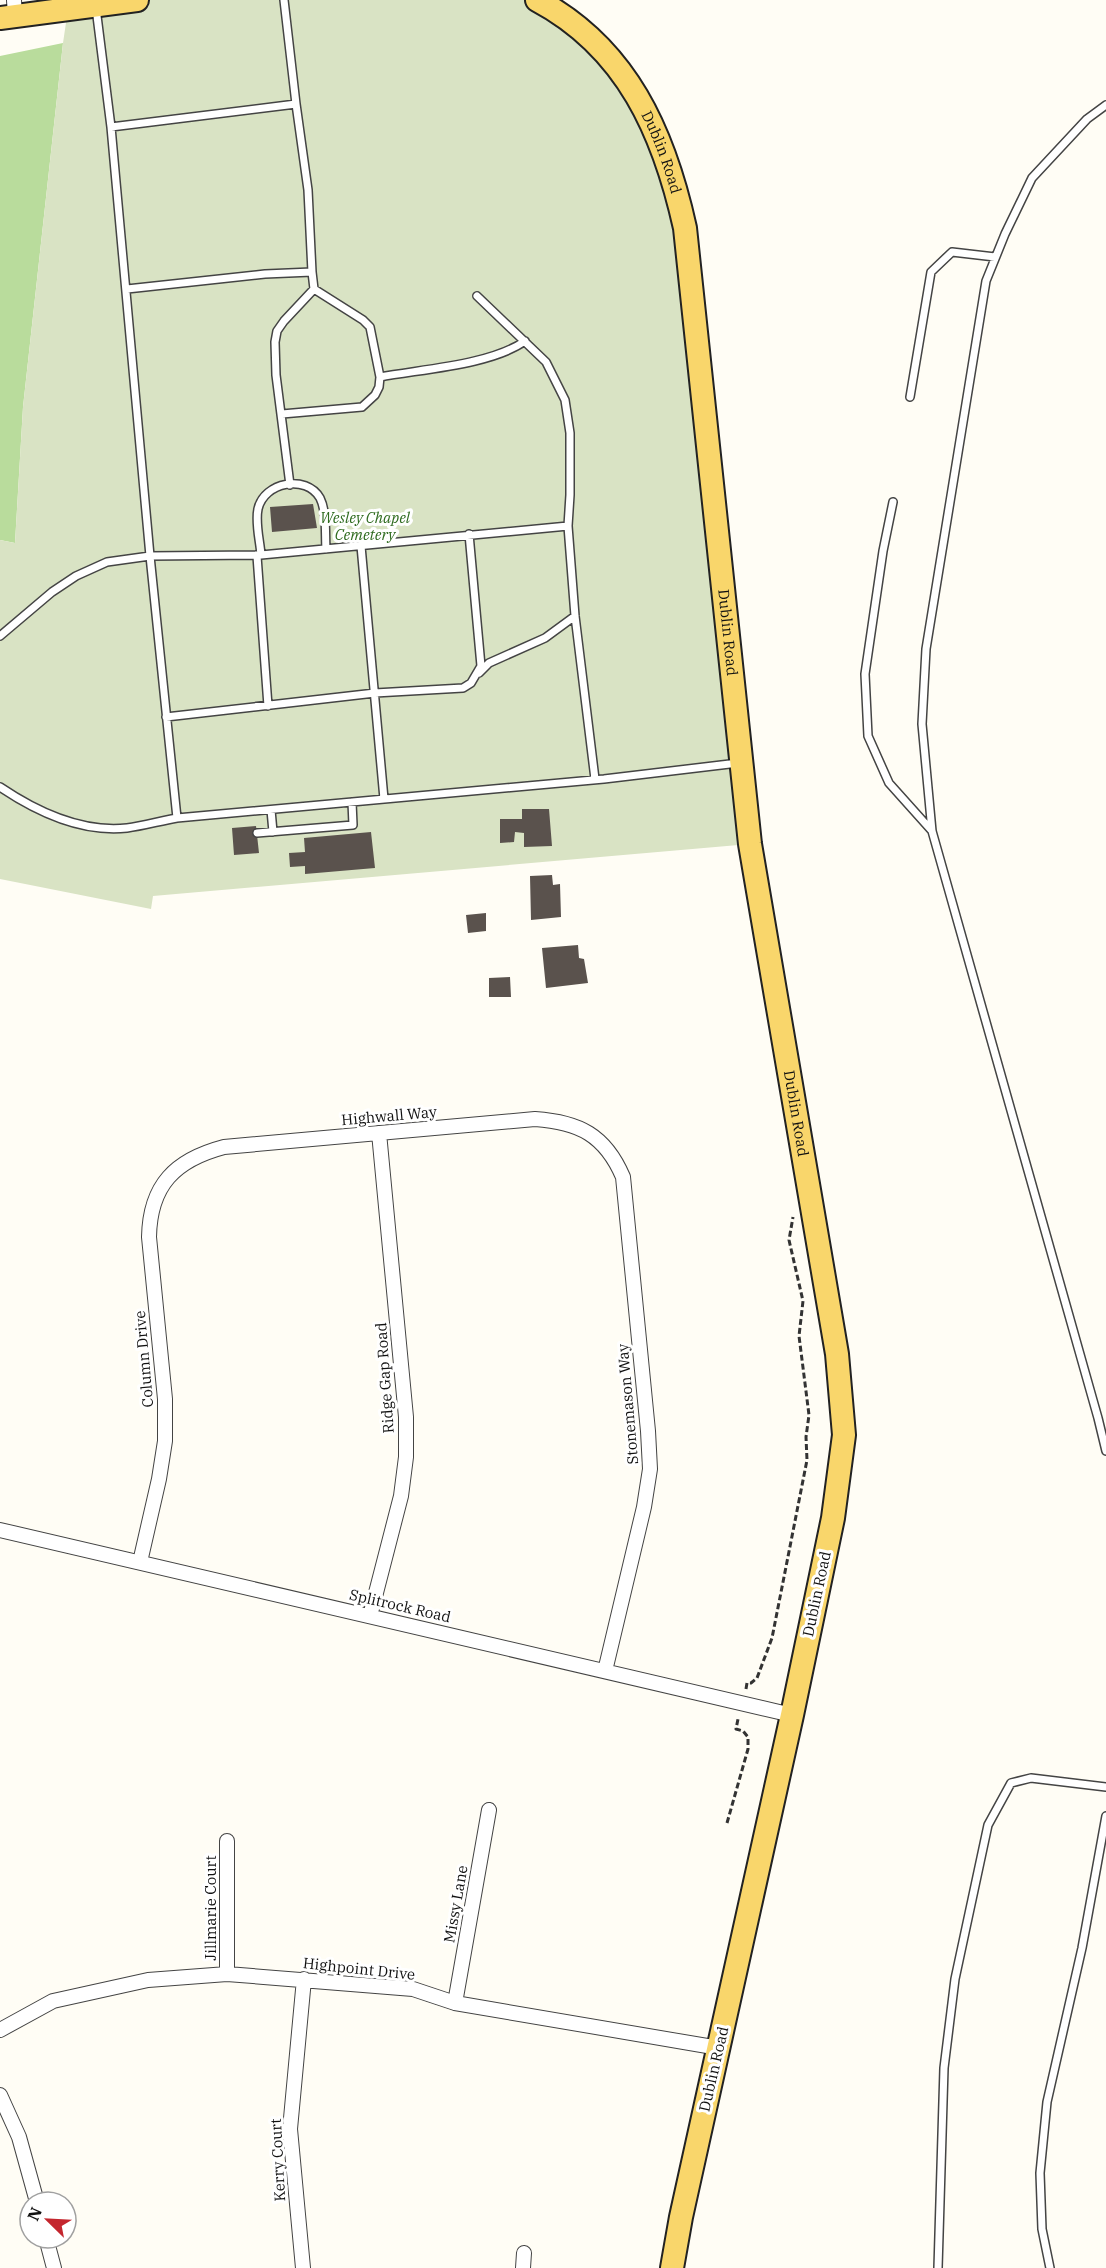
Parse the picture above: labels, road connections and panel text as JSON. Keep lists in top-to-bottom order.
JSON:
{
  "streets": {
    "main road": ["Dublin Road"],
    "street": [
      "Highwall Way",
      "Column Drive",
      "Ridge Gap Road",
      "Stonemason Way",
      "Splitrock Road",
      "Missy Lane",
      "Jillmarie Court",
      "Highpoint Drive",
      "Kerry Court"
    ]
  },
  "crossings": [
    ["Dublin Road", "Splitrock Road"],
    ["Dublin Road", "Highpoint Drive"],
    ["Highwall Way", "Column Drive"],
    ["Highwall Way", "Ridge Gap Road"],
    ["Highwall Way", "Stonemason Way"],
    ["Column Drive", "Splitrock Road"],
    ["Ridge Gap Road", "Splitrock Road"],
    ["Stonemason Way", "Splitrock Road"],
    ["Missy Lane", "Highpoint Drive"],
    ["Jillmarie Court", "Highpoint Drive"],
    ["Highpoint Drive", "Kerry Court"]
  ],
  "parks": ["Wesley Chapel Cemetery"],
  "north": "top left"
}
